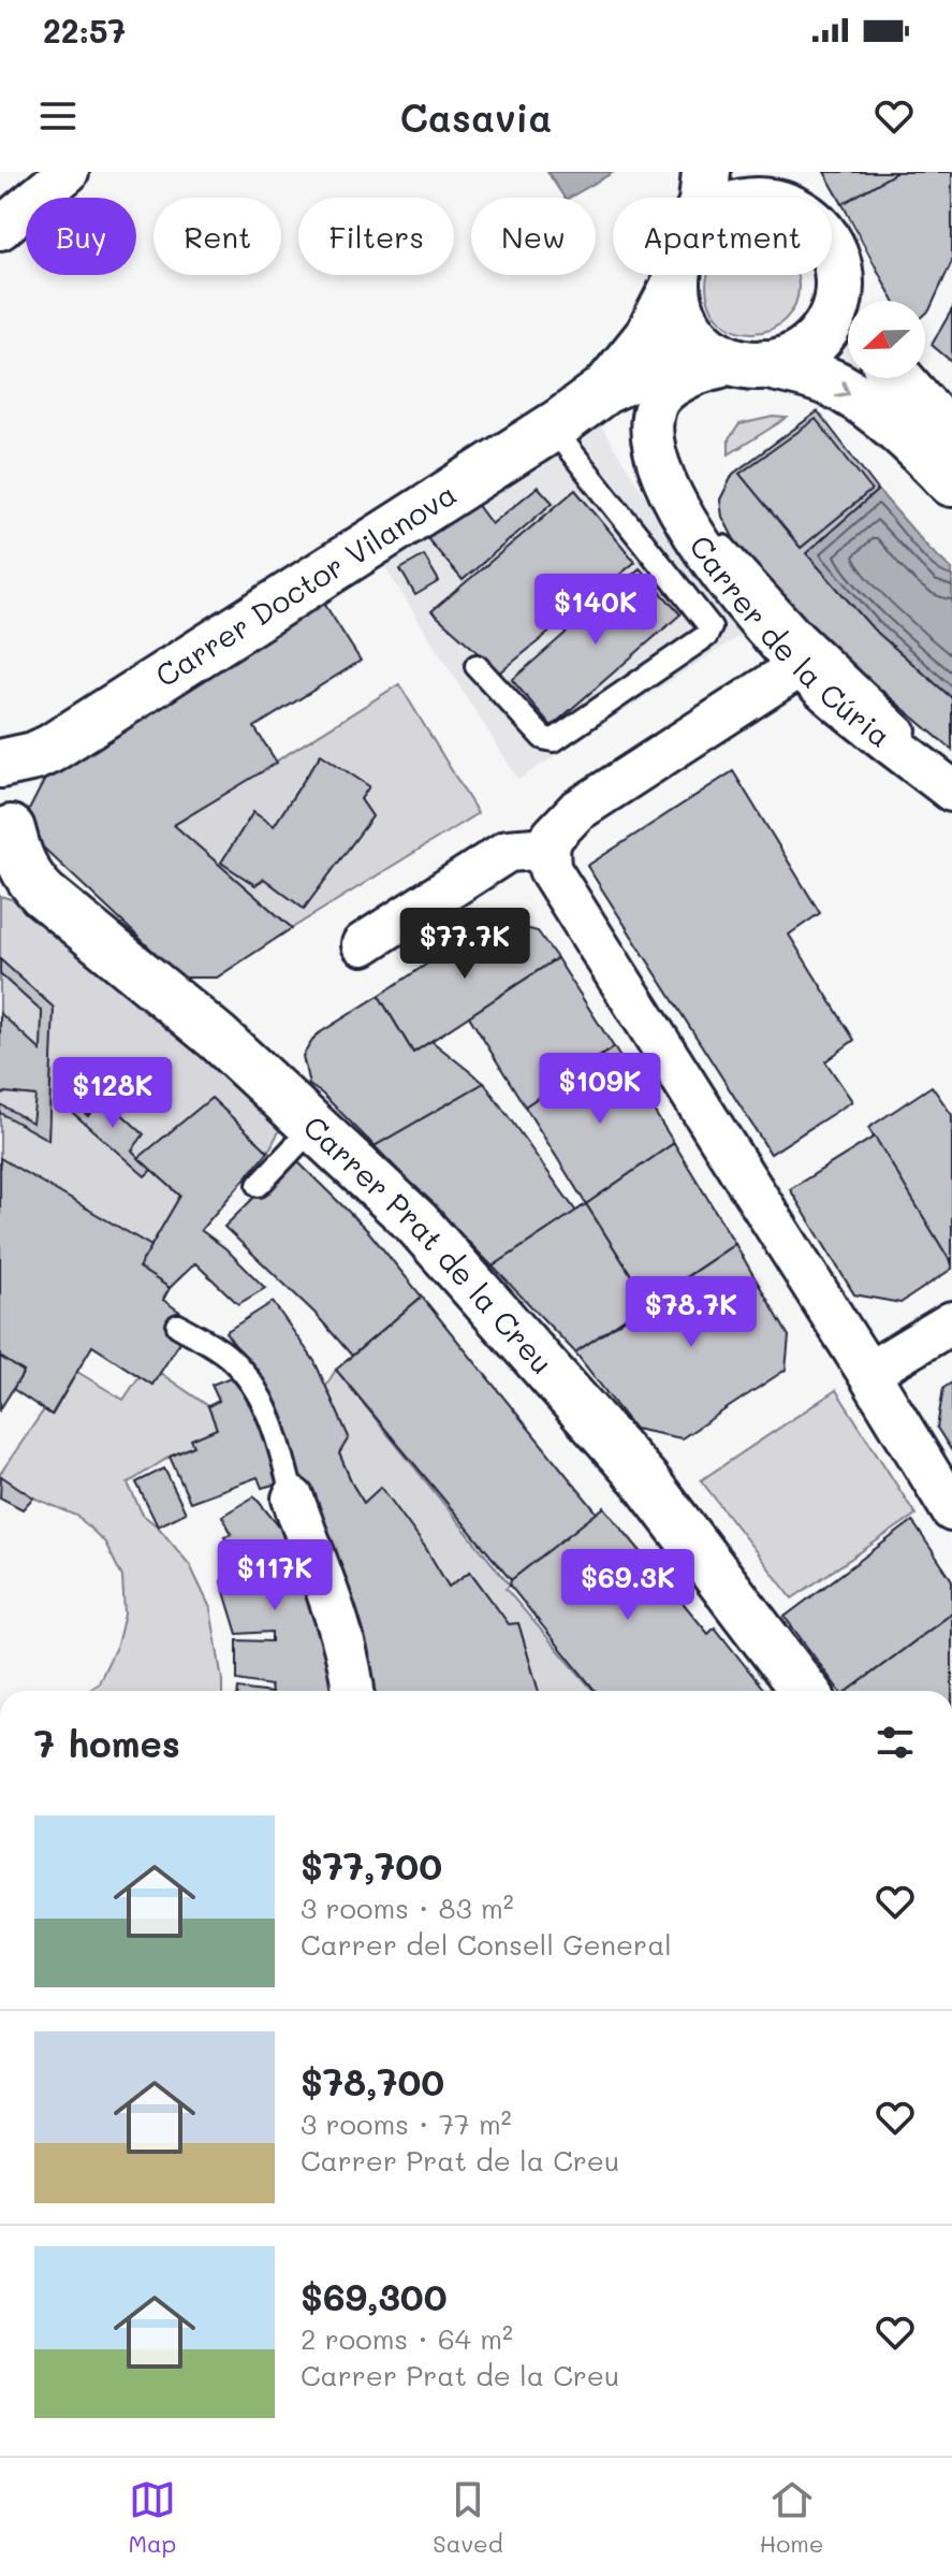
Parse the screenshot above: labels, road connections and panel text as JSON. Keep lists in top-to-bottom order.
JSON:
{
  "streets": {
    "main road": ["Carrer Doctor Vilanova", "Carrer Prat de la Creu"],
    "street": ["Carrer de la Cúria"]
  },
  "crossings": [
    ["Carrer Doctor Vilanova", "Carrer de la Cúria"]
  ],
  "north": "left",
  "page": {
    "status": "22:57",
    "header": "Casavia",
    "chip": [
      "Buy",
      "Rent",
      "Filters",
      "New",
      "Apartment"
    ],
    "price": [
      "$140K",
      "$77.7K",
      "$109K",
      "$128K",
      "$78.7K",
      "$117K",
      "$69.3K"
    ],
    "heading": "7 homes",
    "list": [
      {
        "name": "$77,700",
        "note": "3 rooms · 83 m² · Carrer del Consell General"
      },
      {
        "name": "$78,700",
        "note": "3 rooms · 77 m² · Carrer Prat de la Creu"
      },
      {
        "name": "$69,300",
        "note": "2 rooms · 64 m² · Carrer Prat de la Creu"
      }
    ],
    "tabs": ["Map", "Saved", "Home"]
  }
}
